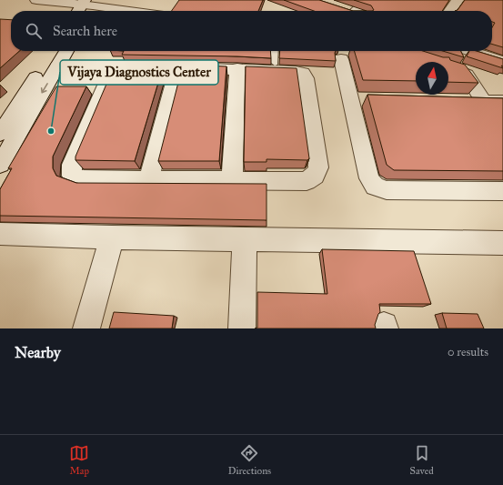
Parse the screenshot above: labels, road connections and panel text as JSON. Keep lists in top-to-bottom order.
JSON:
{
  "places": ["Vijaya Diagnostics Center"],
  "north": "top",
  "page": {
    "search": "Search here",
    "heading": ["Nearby", "0 results"],
    "nav": ["Map", "Directions", "Saved"]
  }
}
